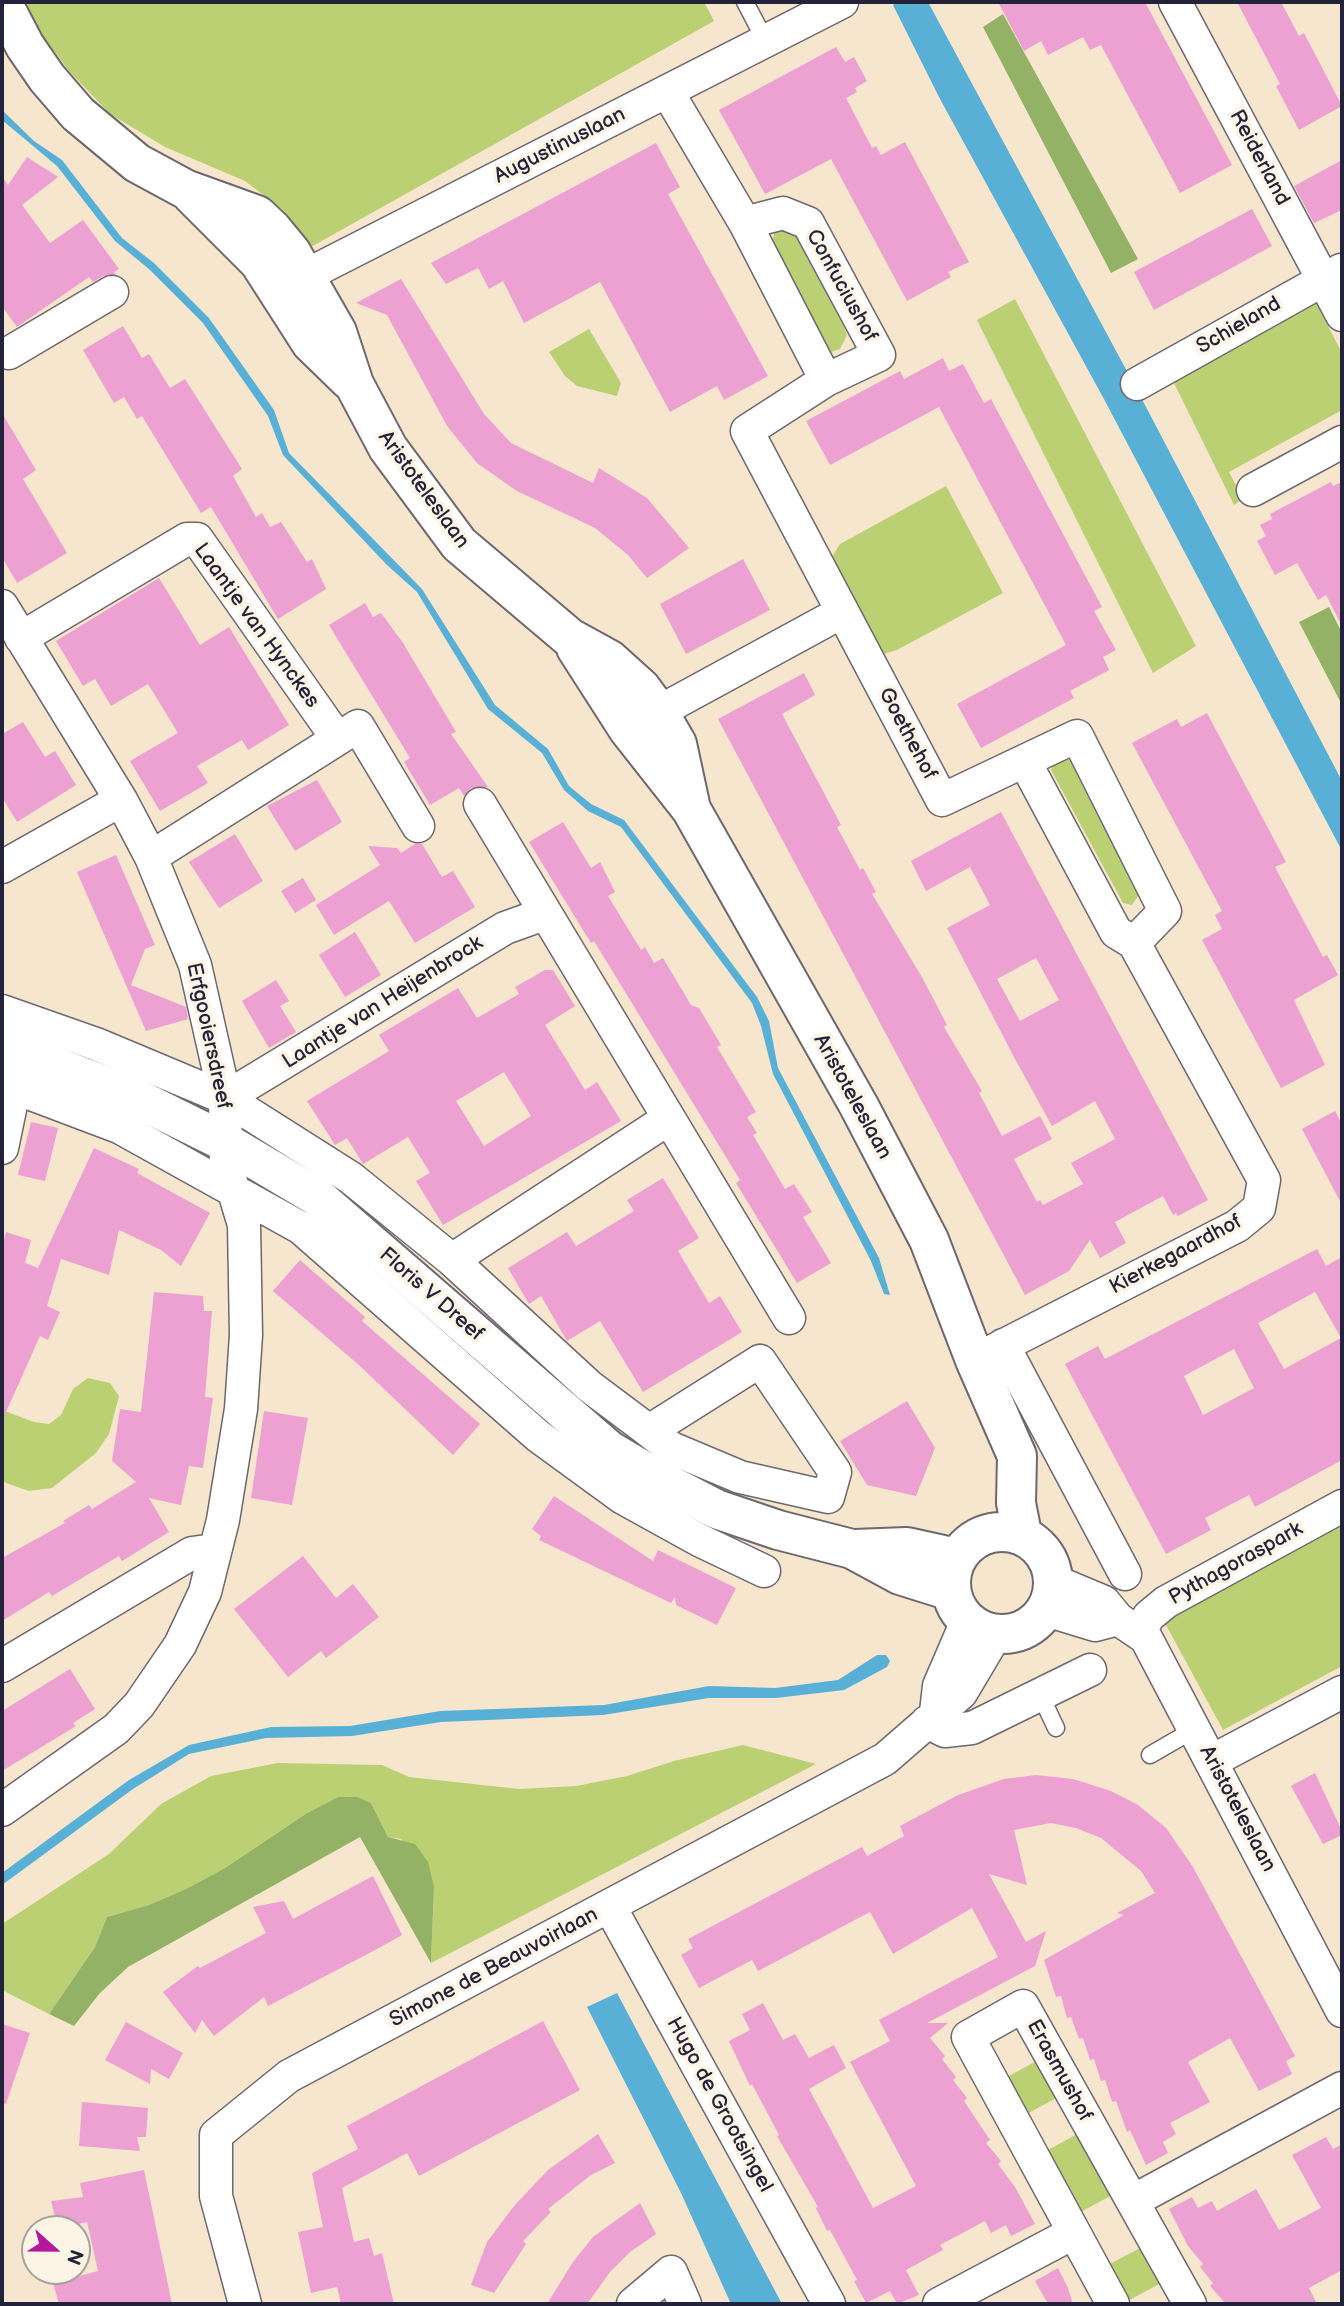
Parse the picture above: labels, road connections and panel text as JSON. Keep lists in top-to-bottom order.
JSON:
{
  "streets": {
    "street": [
      "Augustinuslaan",
      "Reiderland",
      "Confuciushof",
      "Schieland",
      "Aristoteleslaan",
      "Laantje van Hynckes",
      "Goethehof",
      "Laantje van Heijenbrock",
      "Erfgooiersdreef",
      "Kierkegaardhof",
      "Floris V Dreef",
      "Pythagoraspark",
      "Simone de Beauvoirlaan",
      "Erasmushof",
      "Hugo de Grootsingel"
    ]
  },
  "crossings": [
    ["Augustinuslaan", "Aristoteleslaan"],
    ["Reiderland", "Schieland"],
    ["Confuciushof", "Goethehof"],
    ["Aristoteleslaan", "Kierkegaardhof"],
    ["Aristoteleslaan", "Floris V Dreef"],
    ["Aristoteleslaan", "Pythagoraspark"],
    ["Laantje van Hynckes", "Erfgooiersdreef"],
    ["Goethehof", "Kierkegaardhof"],
    ["Laantje van Heijenbrock", "Erfgooiersdreef"],
    ["Laantje van Heijenbrock", "Floris V Dreef"],
    ["Erfgooiersdreef", "Floris V Dreef"],
    ["Simone de Beauvoirlaan", "Hugo de Grootsingel"]
  ],
  "north": "right"
}
